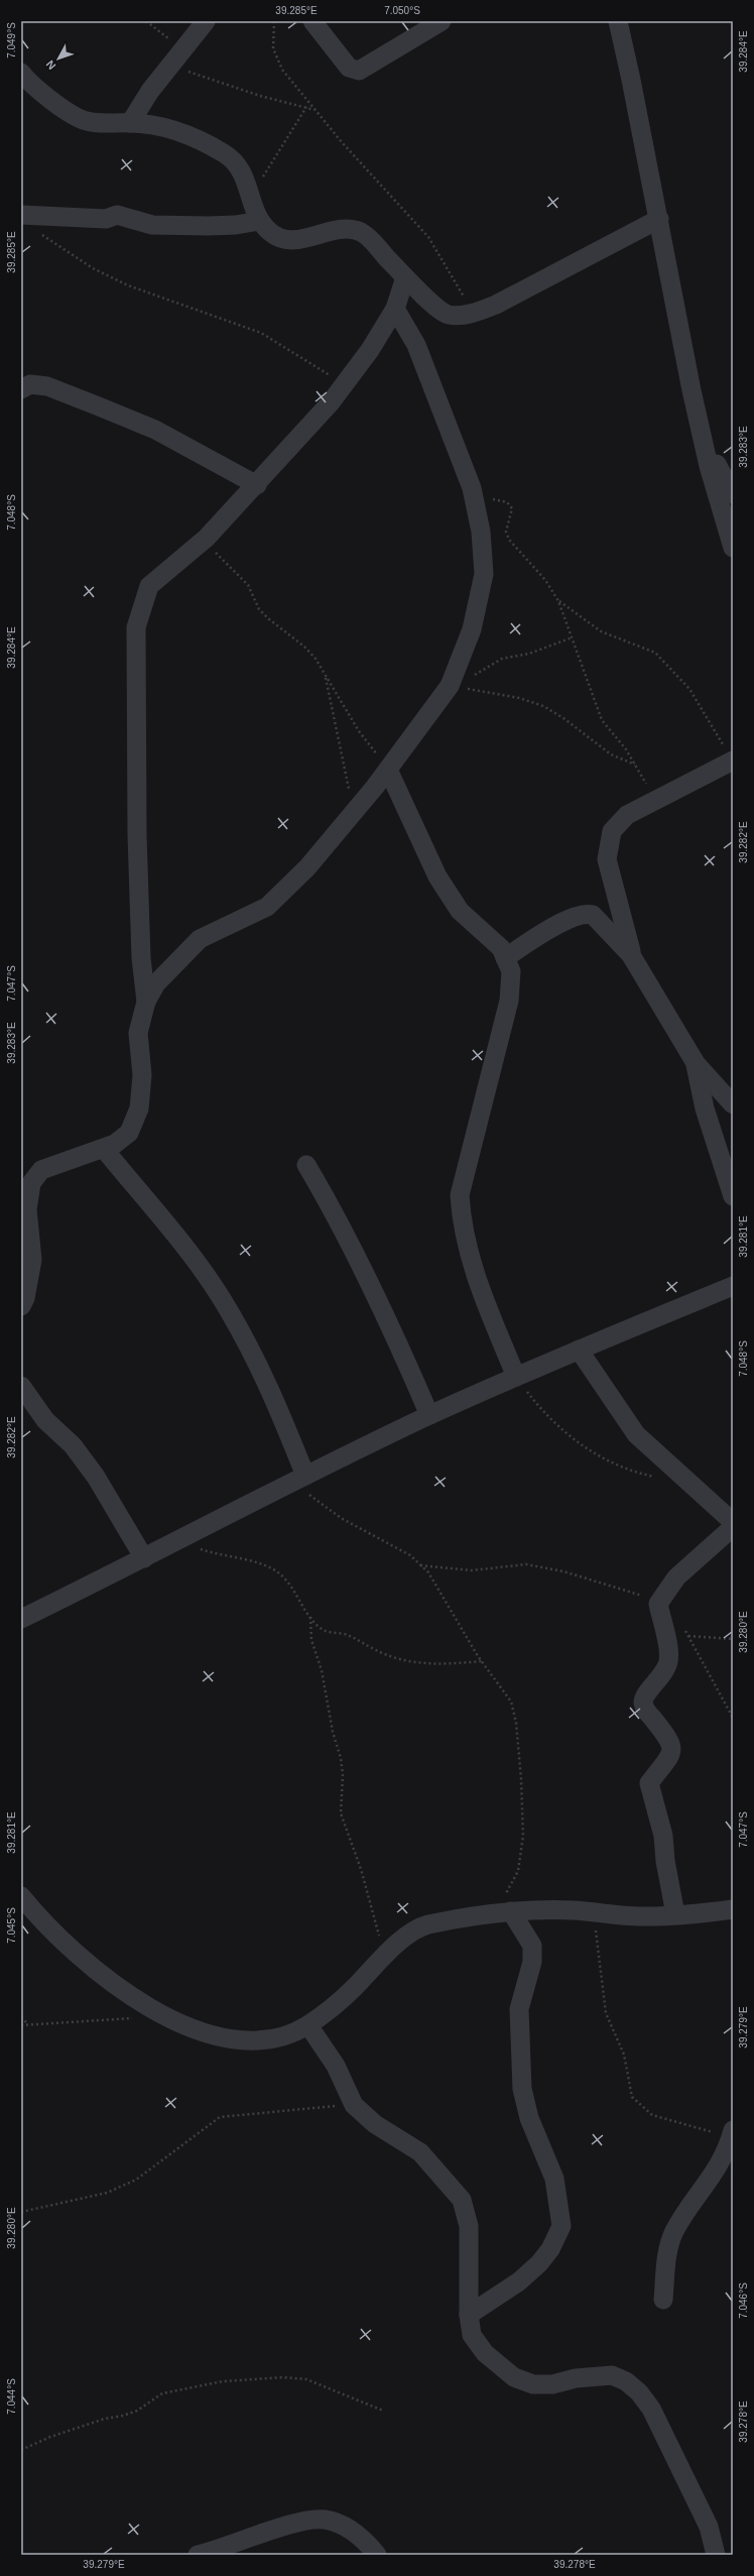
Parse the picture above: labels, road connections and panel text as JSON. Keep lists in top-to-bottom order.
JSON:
{
  "north": "bottom left",
  "coordinates": [
    "39.285°E",
    "7.050°S",
    "7.049°S",
    "39.284°E",
    "39.283°E",
    "7.048°S",
    "39.282°E",
    "7.047°S",
    "39.281°E",
    "39.280°E",
    "7.045°S",
    "39.279°E",
    "7.046°S",
    "7.044°S",
    "39.278°E"
  ]
}
